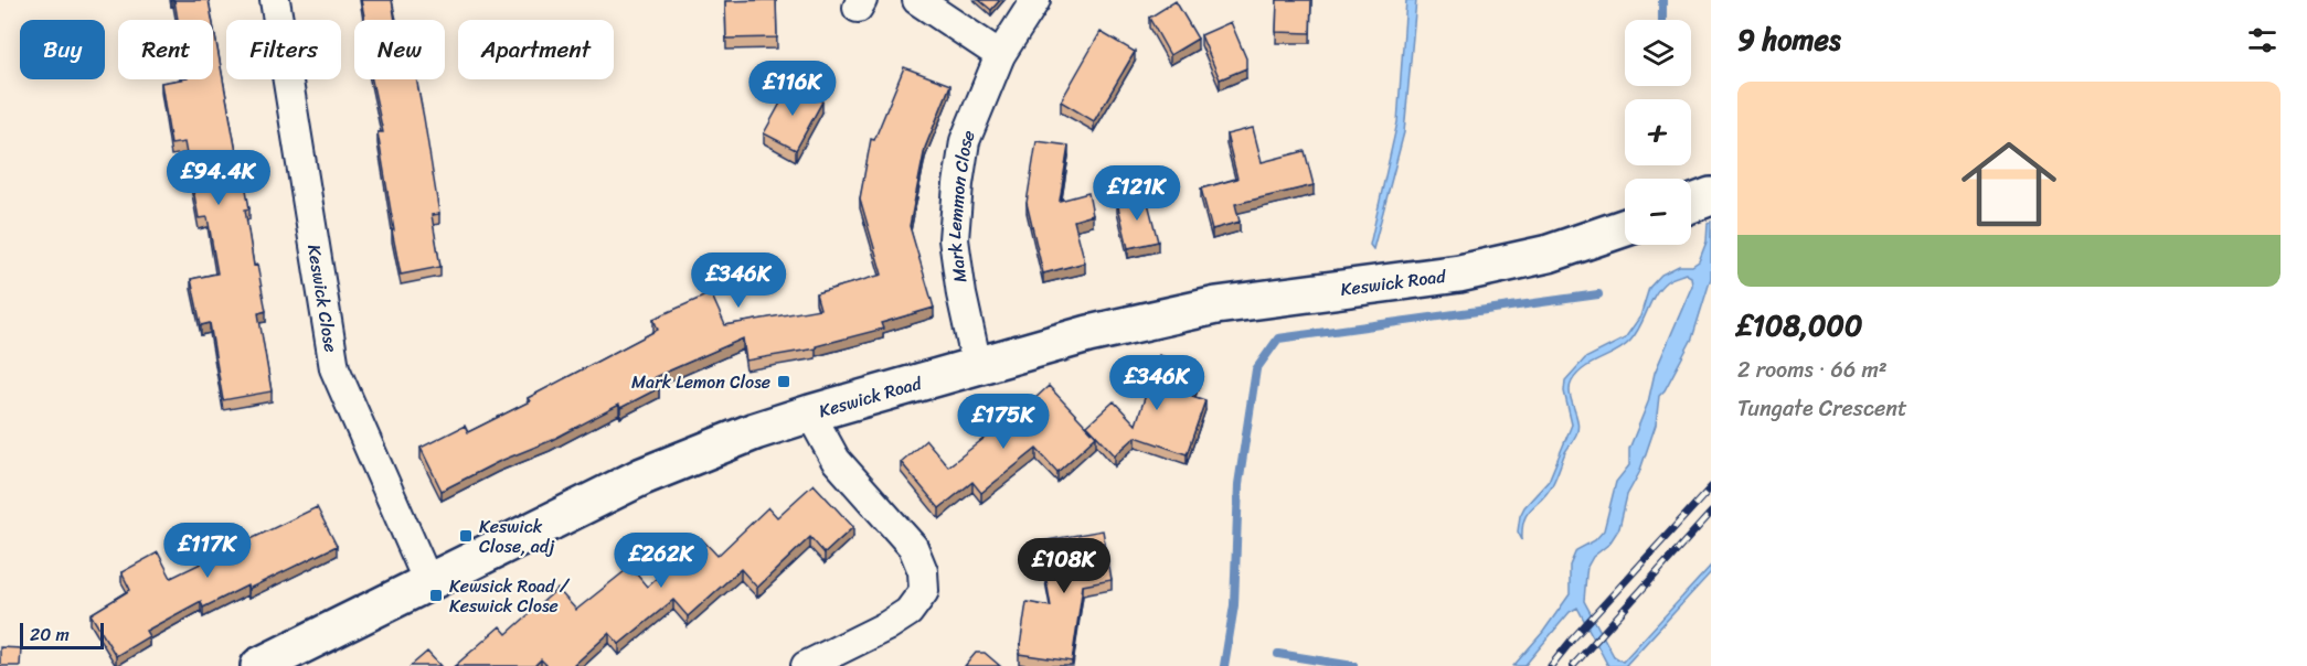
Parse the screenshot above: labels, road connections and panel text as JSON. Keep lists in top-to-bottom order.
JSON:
{
  "streets": {
    "street": ["Mark Lemmon Close", "Keswick Road", "Keswick Close"]
  },
  "crossings": [
    ["Mark Lemmon Close", "Keswick Road"],
    ["Keswick Road", "Keswick Close"]
  ],
  "places": {
    "transit": ["Mark Lemon Close", "Keswick Close, adj", "Kewsick Road / Keswick Close"]
  },
  "scale_bar": "20 m",
  "page": {
    "heading": "9 homes",
    "map_buttons": ["+", "−"],
    "chip": [
      "Buy",
      "Rent",
      "Filters",
      "New",
      "Apartment"
    ],
    "price": [
      "£116K",
      "£94.4K",
      "£121K",
      "£346K",
      "£346K",
      "£175K",
      "£117K",
      "£262K",
      "£108K"
    ],
    "list": [
      {
        "name": "£108,000",
        "note": "2 rooms · 66 m² · Tungate Crescent"
      }
    ],
    "scale": "20 m"
  }
}
